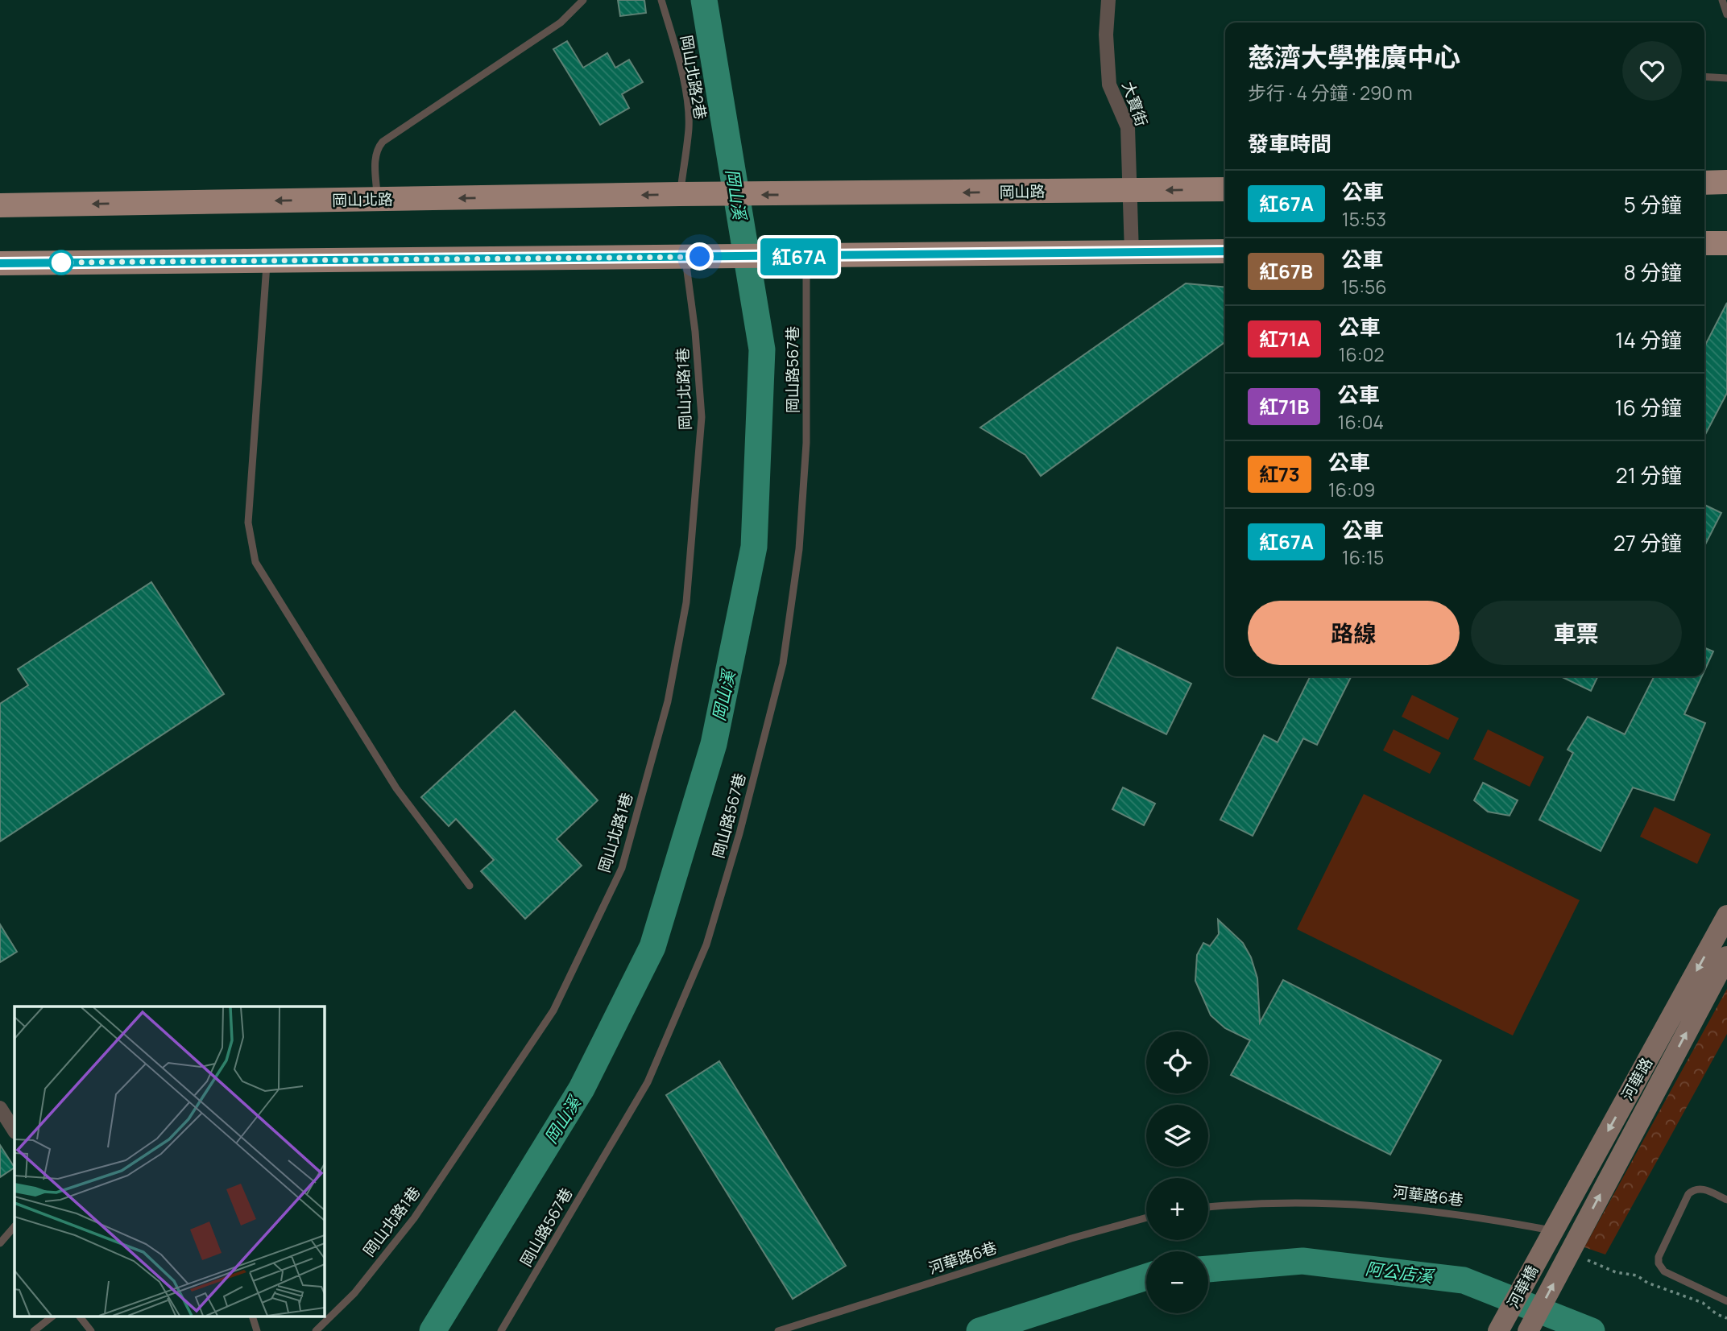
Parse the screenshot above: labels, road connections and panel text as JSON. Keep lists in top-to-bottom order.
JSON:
{
  "streets": {
    "main road": ["岡山路", "岡山北路"],
    "street": ["大寶街", "河華路", "河華橋"],
    "lane": [
      "岡山北路2巷",
      "岡山路567巷",
      "岡山北路1巷",
      "河華路6巷"
    ]
  },
  "crossings": [
    ["岡山北路2巷", "岡山北路"],
    ["大寶街", "岡山路"],
    ["岡山路", "岡山北路"],
    ["河華路", "河華路6巷"],
    ["河華路", "河華橋"],
    ["河華路6巷", "河華橋"]
  ],
  "water": ["岡山溪", "阿公店溪"],
  "lines": ["bus line 紅67A"],
  "page": {
    "on_map": "紅67A",
    "heading": [
      ["慈濟大學推廣中心", "步行 · 4 分鐘 · 290 m"],
      "發車時間"
    ],
    "list": [
      {
        "mark": "紅67A",
        "name": "公車",
        "note": "15:53",
        "value": "5 分鐘"
      },
      {
        "mark": "紅67B",
        "name": "公車",
        "note": "15:56",
        "value": "8 分鐘"
      },
      {
        "mark": "紅71A",
        "name": "公車",
        "note": "16:02",
        "value": "14 分鐘"
      },
      {
        "mark": "紅71B",
        "name": "公車",
        "note": "16:04",
        "value": "16 分鐘"
      },
      {
        "mark": "紅73",
        "name": "公車",
        "note": "16:09",
        "value": "21 分鐘"
      },
      {
        "mark": "紅67A",
        "name": "公車",
        "note": "16:15",
        "value": "27 分鐘"
      }
    ],
    "buttons": ["路線", "車票"],
    "map_buttons": ["+", "−"]
  }
}
